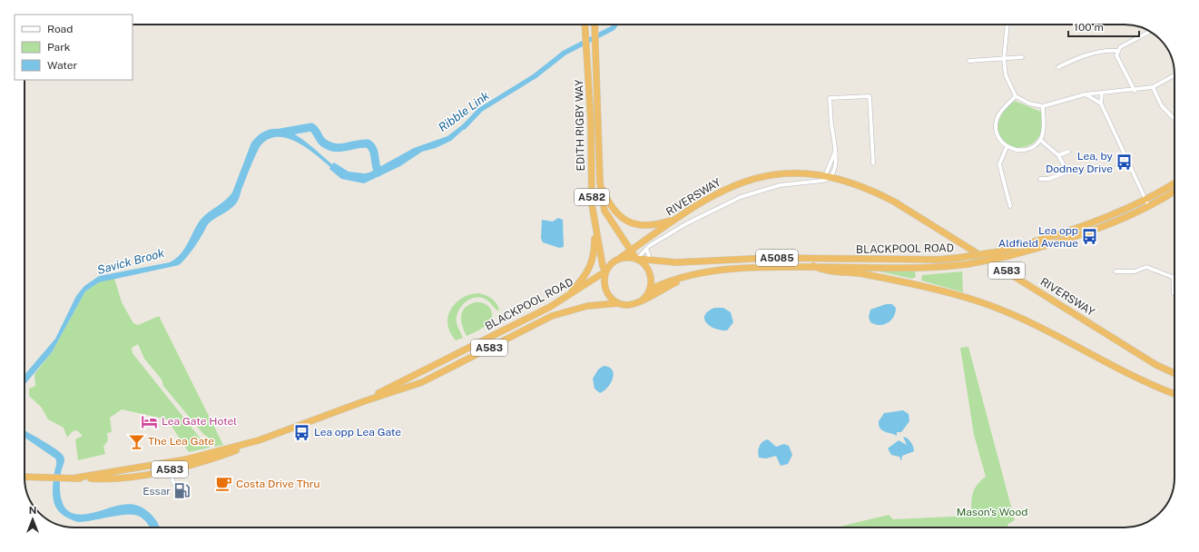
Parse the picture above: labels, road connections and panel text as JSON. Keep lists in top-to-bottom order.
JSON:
{
  "streets": {
    "highway": [
      "EDITH RIGBY WAY",
      "A582",
      "RIVERSWAY",
      "BLACKPOOL ROAD",
      "A5085",
      "A583"
    ]
  },
  "crossings": [
    ["EDITH RIGBY WAY", "RIVERSWAY"],
    ["EDITH RIGBY WAY", "BLACKPOOL ROAD"],
    ["RIVERSWAY", "BLACKPOOL ROAD"]
  ],
  "water": ["Ribble Link", "Savick Brook"],
  "parks": ["Mason's Wood"],
  "places": {
    "bus stop": ["Lea, by Dodney Drive", "Lea opp Aldfield Avenue", "Lea opp Lea Gate"],
    "hotel": ["Lea Gate Hotel"],
    "bar": ["The Lea Gate"],
    "cafe": ["Costa Drive Thru"],
    "fuel station": ["Essar"]
  },
  "legend": ["Road", "Park", "Water"],
  "scale_bar": "100 m",
  "north": "top"
}
